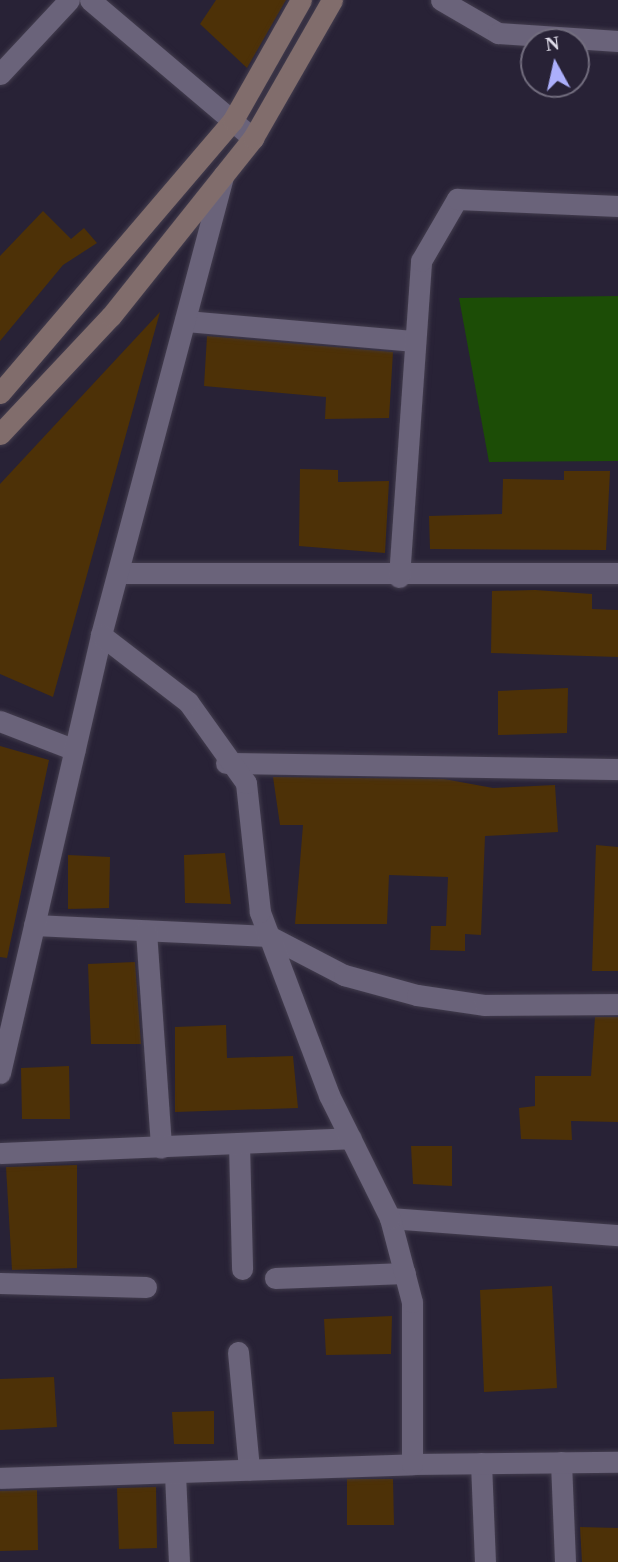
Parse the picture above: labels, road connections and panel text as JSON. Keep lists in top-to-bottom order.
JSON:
{
  "north": "top"
}
